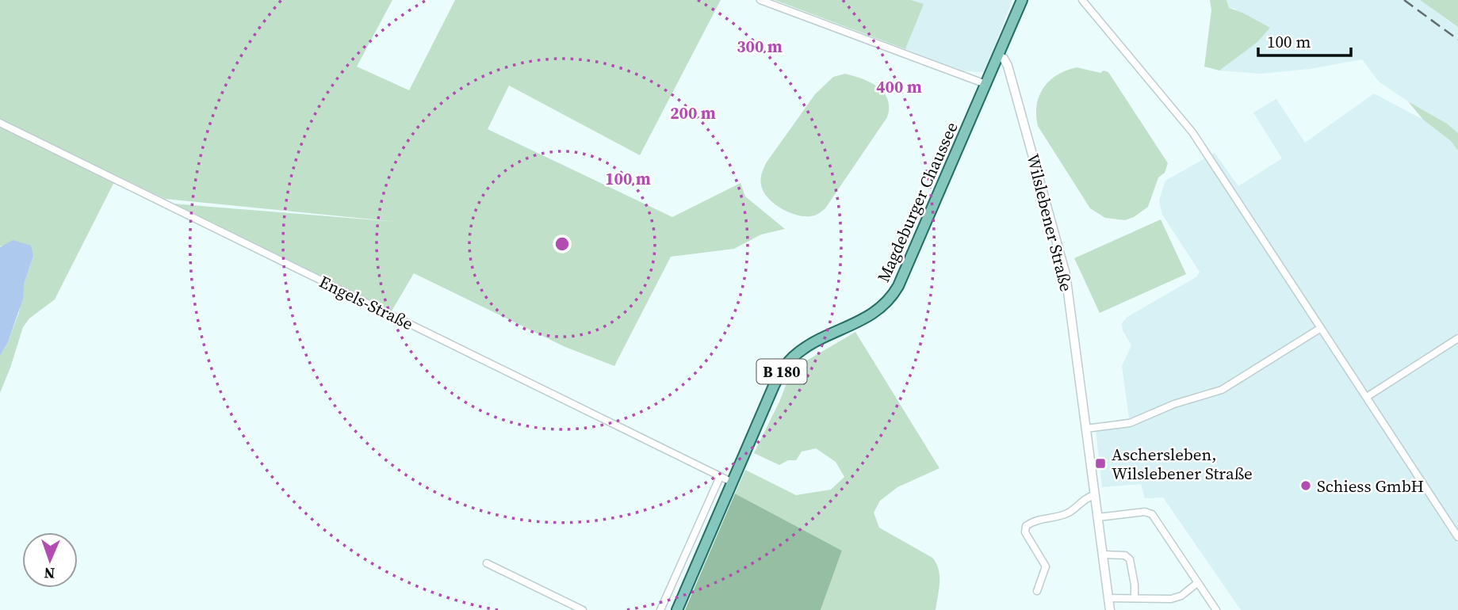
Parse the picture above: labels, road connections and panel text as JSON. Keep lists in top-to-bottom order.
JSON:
{
  "streets": {
    "main road": ["Magdeburger Chaussee", "B 180"],
    "street": ["Wilslebener Straße", "Engels-Straße"]
  },
  "crossings": [
    ["Magdeburger Chaussee", "Wilslebener Straße"],
    ["Magdeburger Chaussee", "Engels-Straße"]
  ],
  "places": {
    "transit": ["Aschersleben, Wilslebener Straße"],
    "other": ["Schiess GmbH"]
  },
  "scale_bar": "100 m",
  "north": "bottom",
  "rings": [
    "300 m",
    "400 m",
    "200 m",
    "100 m"
  ]
}
